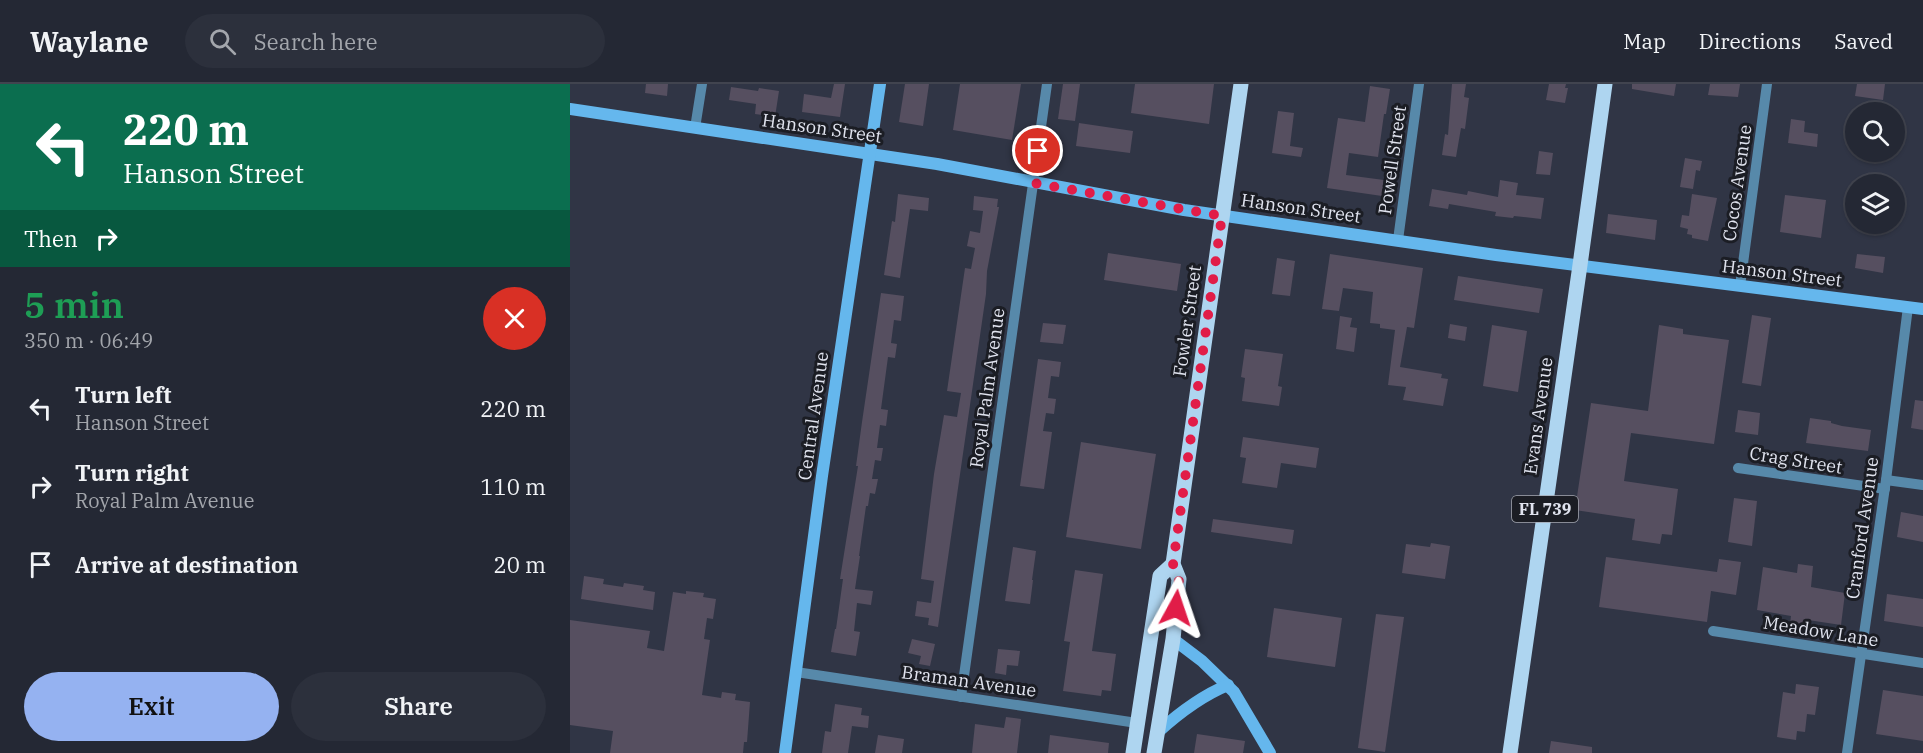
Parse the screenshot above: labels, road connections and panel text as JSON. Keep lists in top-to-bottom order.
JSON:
{
  "streets": {
    "main road": ["Fowler Street", "Evans Avenue", "FL 739"],
    "street": [
      "Hanson Street",
      "Powell Street",
      "Cocos Avenue",
      "Royal Palm Avenue",
      "Central Avenue",
      "Crag Street",
      "Cranford Avenue",
      "Meadow Lane",
      "Braman Avenue"
    ]
  },
  "crossings": [
    ["Hanson Street", "Powell Street"],
    ["Hanson Street", "Cocos Avenue"],
    ["Hanson Street", "Fowler Street"],
    ["Hanson Street", "Royal Palm Avenue"],
    ["Hanson Street", "Central Avenue"],
    ["Hanson Street", "Evans Avenue"],
    ["Hanson Street", "Cranford Avenue"],
    ["Fowler Street", "Braman Avenue"],
    ["Royal Palm Avenue", "Braman Avenue"],
    ["Central Avenue", "Braman Avenue"],
    ["Crag Street", "Cranford Avenue"],
    ["Cranford Avenue", "Meadow Lane"]
  ],
  "page": {
    "header": "Waylane",
    "search": "Search here",
    "nav": ["Map", "Directions", "Saved"],
    "turn": ["220 m", "Hanson Street"],
    "then": "Then",
    "heading": ["5 min", "350 m · 06:49"],
    "list": [
      {
        "name": "Turn left",
        "note": "Hanson Street",
        "value": "220 m"
      },
      {
        "name": "Turn right",
        "note": "Royal Palm Avenue",
        "value": "110 m"
      },
      {
        "name": "Arrive at destination",
        "value": "20 m"
      }
    ],
    "buttons": ["Exit", "Share"]
  }
}
